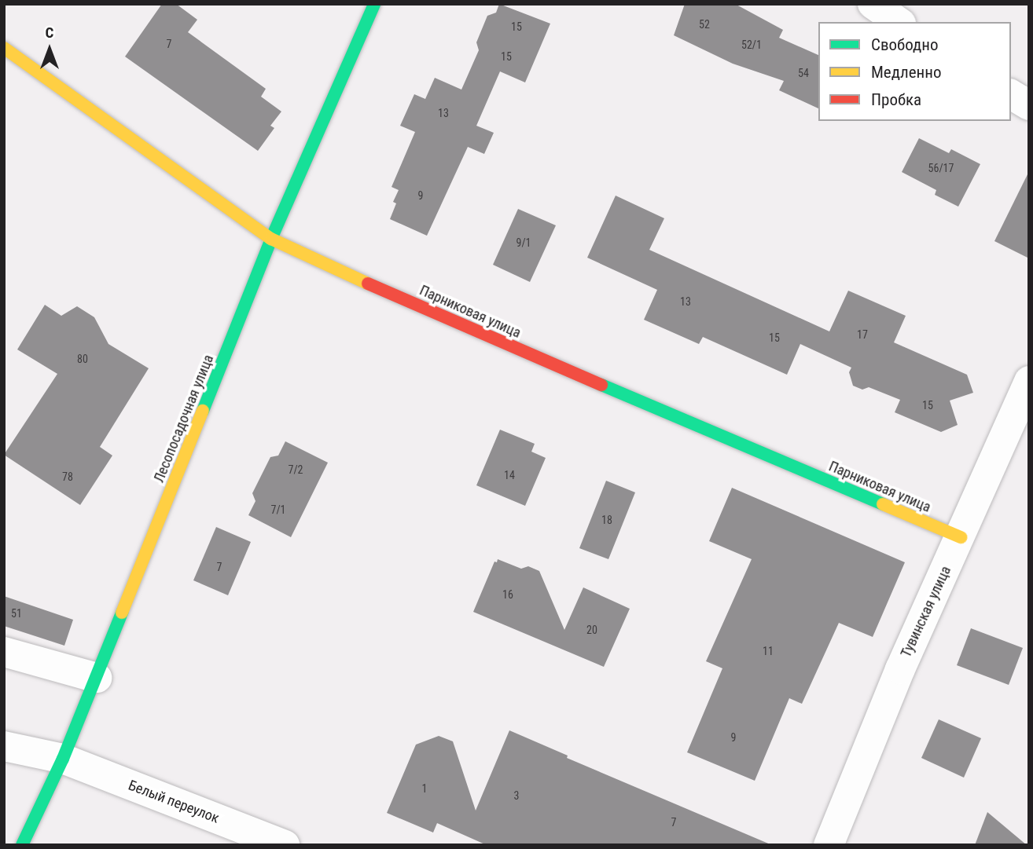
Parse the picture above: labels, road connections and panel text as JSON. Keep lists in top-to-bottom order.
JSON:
{
  "streets": {
    "street": [
      "Парниковая улица",
      "Лесопосадочная улица",
      "Тувинская улица",
      "Белый переулок"
    ]
  },
  "crossings": [
    ["Парниковая улица", "Лесопосадочная улица"],
    ["Парниковая улица", "Тувинская улица"],
    ["Лесопосадочная улица", "Белый переулок"]
  ],
  "house_numbers": [
    "52",
    "15",
    "7",
    "52/1",
    "15",
    "54",
    "13",
    "56/17",
    "9",
    "9/1",
    "13",
    "17",
    "15",
    "80",
    "15",
    "7/2",
    "14",
    "78",
    "7/1",
    "18",
    "7",
    "16",
    "51",
    "20",
    "11",
    "9",
    "1",
    "3",
    "7"
  ],
  "legend": ["Свободно", "Медленно", "Пробка"],
  "north": "top"
}
